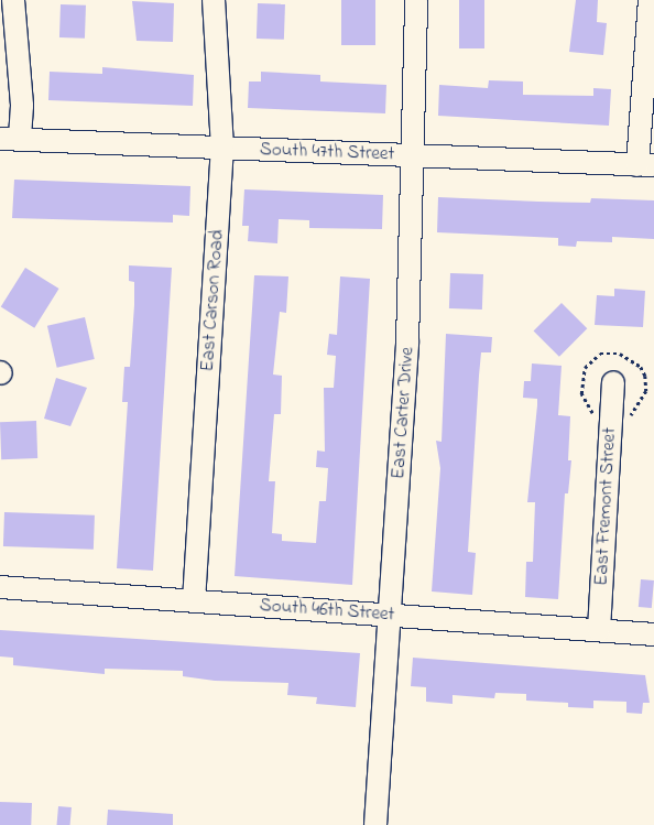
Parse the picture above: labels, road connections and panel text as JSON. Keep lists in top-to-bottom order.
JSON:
{
  "streets": {
    "street": [
      "South 47th Street",
      "East Carson Road",
      "East Carter Drive",
      "East Fremont Street",
      "South 46th Street"
    ]
  },
  "crossings": [
    ["South 47th Street", "East Carson Road"],
    ["South 47th Street", "East Carter Drive"],
    ["East Carson Road", "South 46th Street"],
    ["East Carter Drive", "South 46th Street"],
    ["East Fremont Street", "South 46th Street"]
  ]
}
